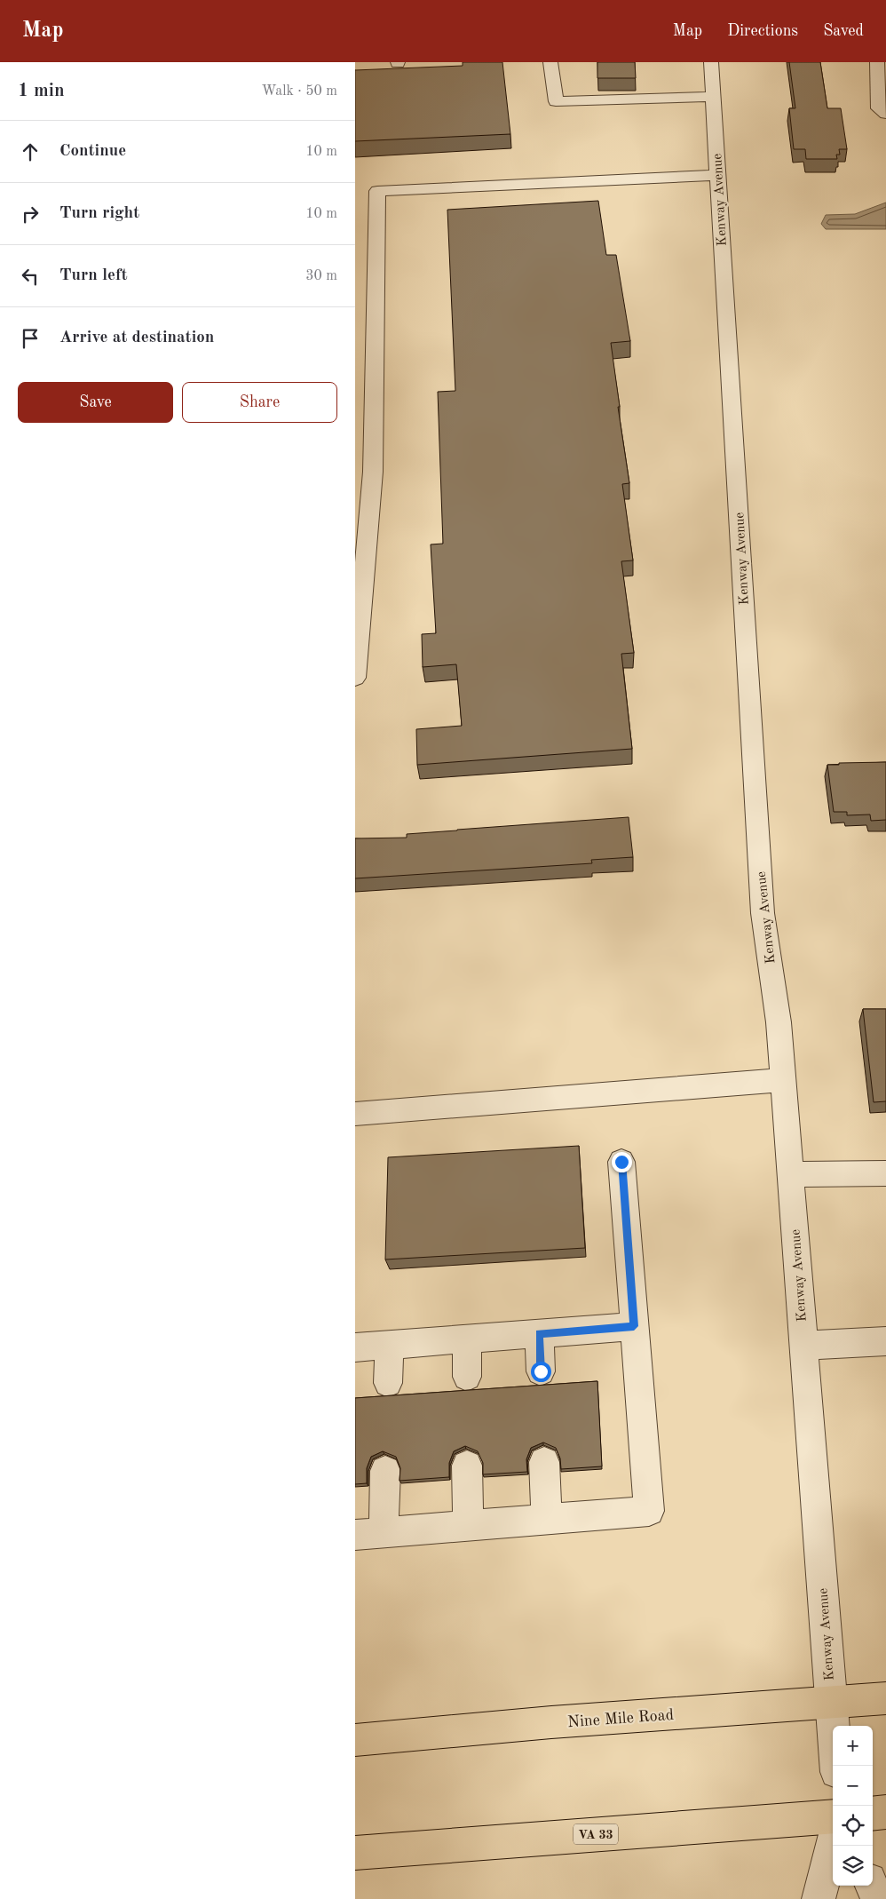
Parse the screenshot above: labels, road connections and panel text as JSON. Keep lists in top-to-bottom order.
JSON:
{
  "streets": {
    "main road": ["Nine Mile Road", "VA 33"],
    "street": ["Kenway Avenue"]
  },
  "crossings": [
    ["Kenway Avenue", "Nine Mile Road"]
  ],
  "page": {
    "header": "Map",
    "nav": ["Map", "Directions", "Saved"],
    "heading": ["1 min", "Walk · 50 m"],
    "list": [
      ["Continue", "10 m"],
      ["Turn right", "10 m"],
      ["Turn left", "30 m"],
      "Arrive at destination"
    ],
    "buttons": ["Save", "Share"],
    "map_buttons": ["+", "−"]
  }
}
